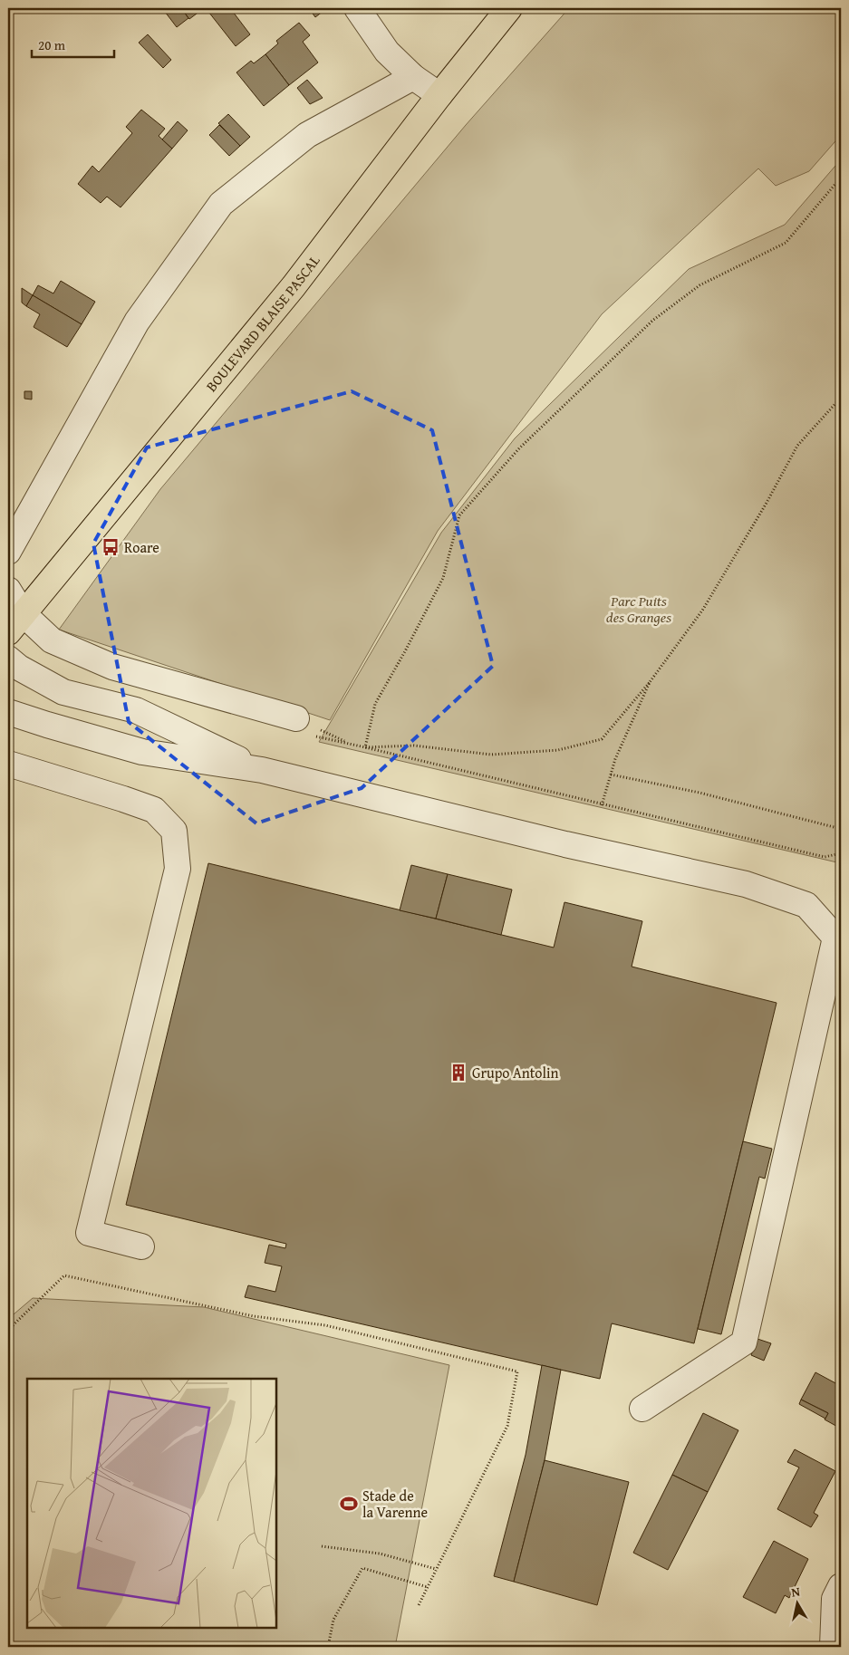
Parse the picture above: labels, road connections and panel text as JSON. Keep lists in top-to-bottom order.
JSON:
{
  "streets": {
    "main road": ["BOULEVARD BLAISE PASCAL"]
  },
  "parks": ["Parc Puits des Granges"],
  "places": {
    "bus stop": ["Roare"],
    "building": ["Grupo Antolin"],
    "sports": ["Stade de la Varenne"]
  },
  "scale_bar": "20 m",
  "north": "top"
}
